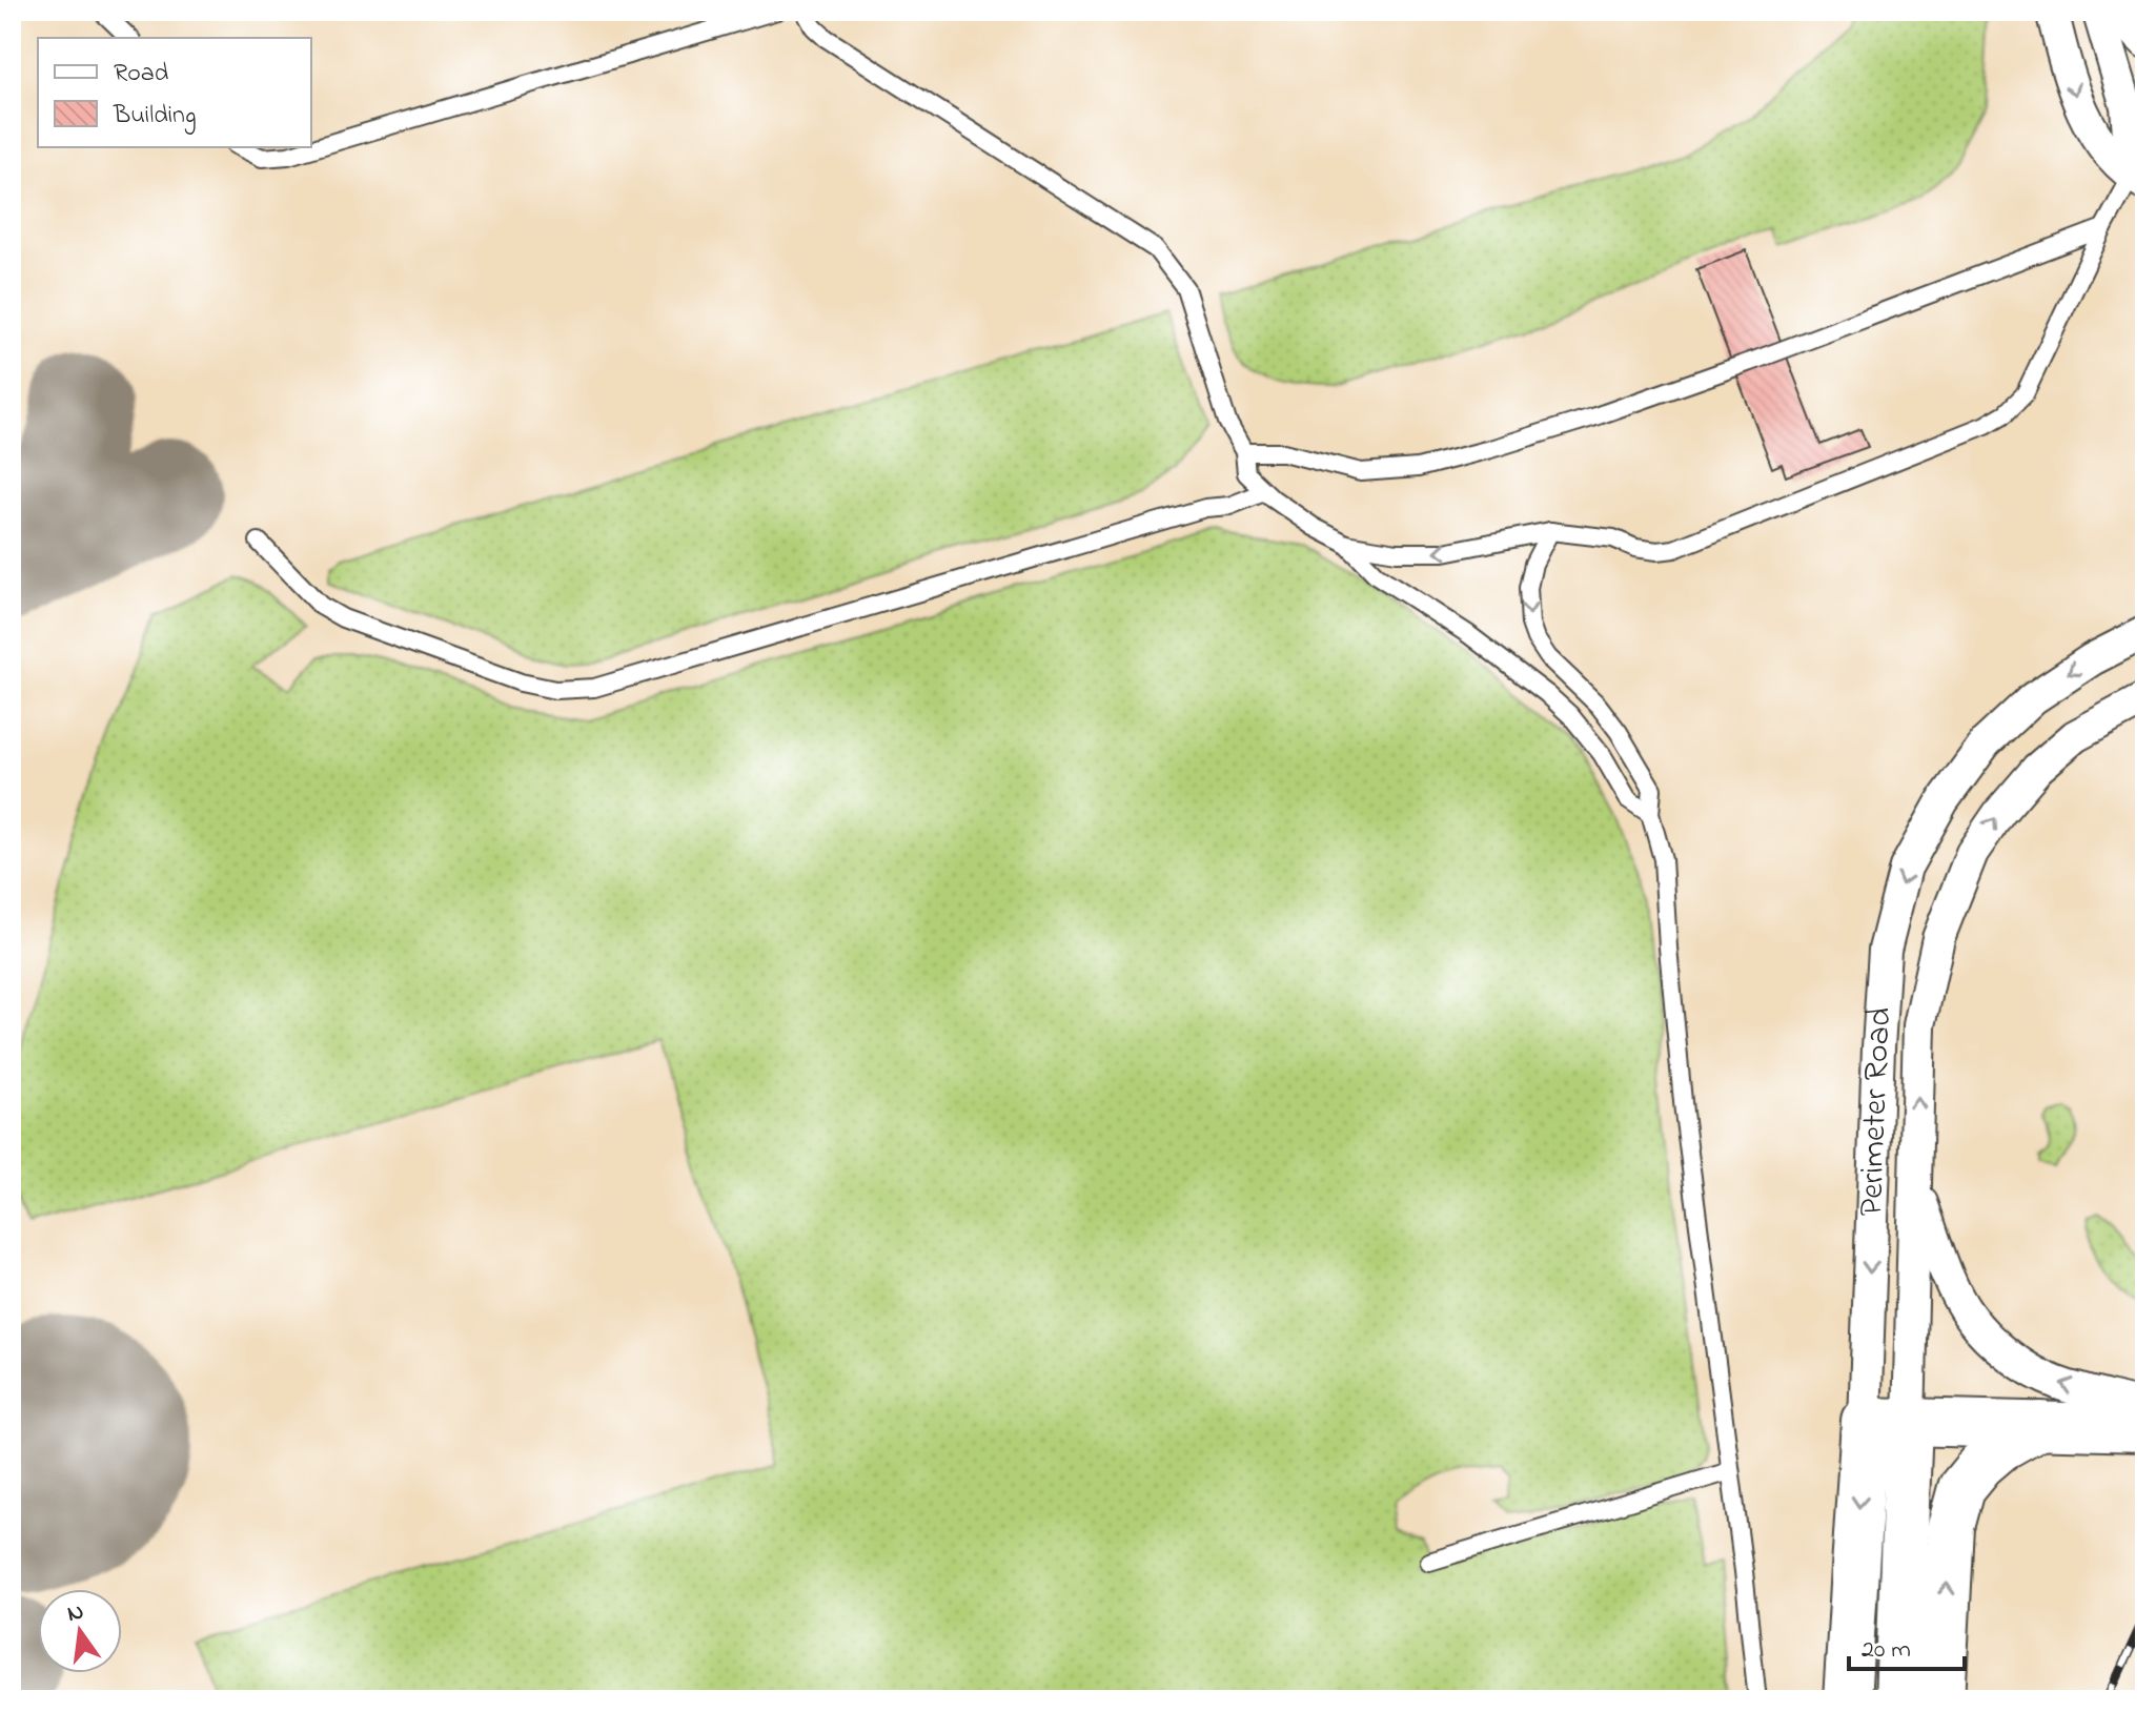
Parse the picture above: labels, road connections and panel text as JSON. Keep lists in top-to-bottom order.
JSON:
{
  "streets": {
    "street": ["Perimeter Road"]
  },
  "legend": ["Road", "Building"],
  "scale_bar": "20 m",
  "north": "top"
}
